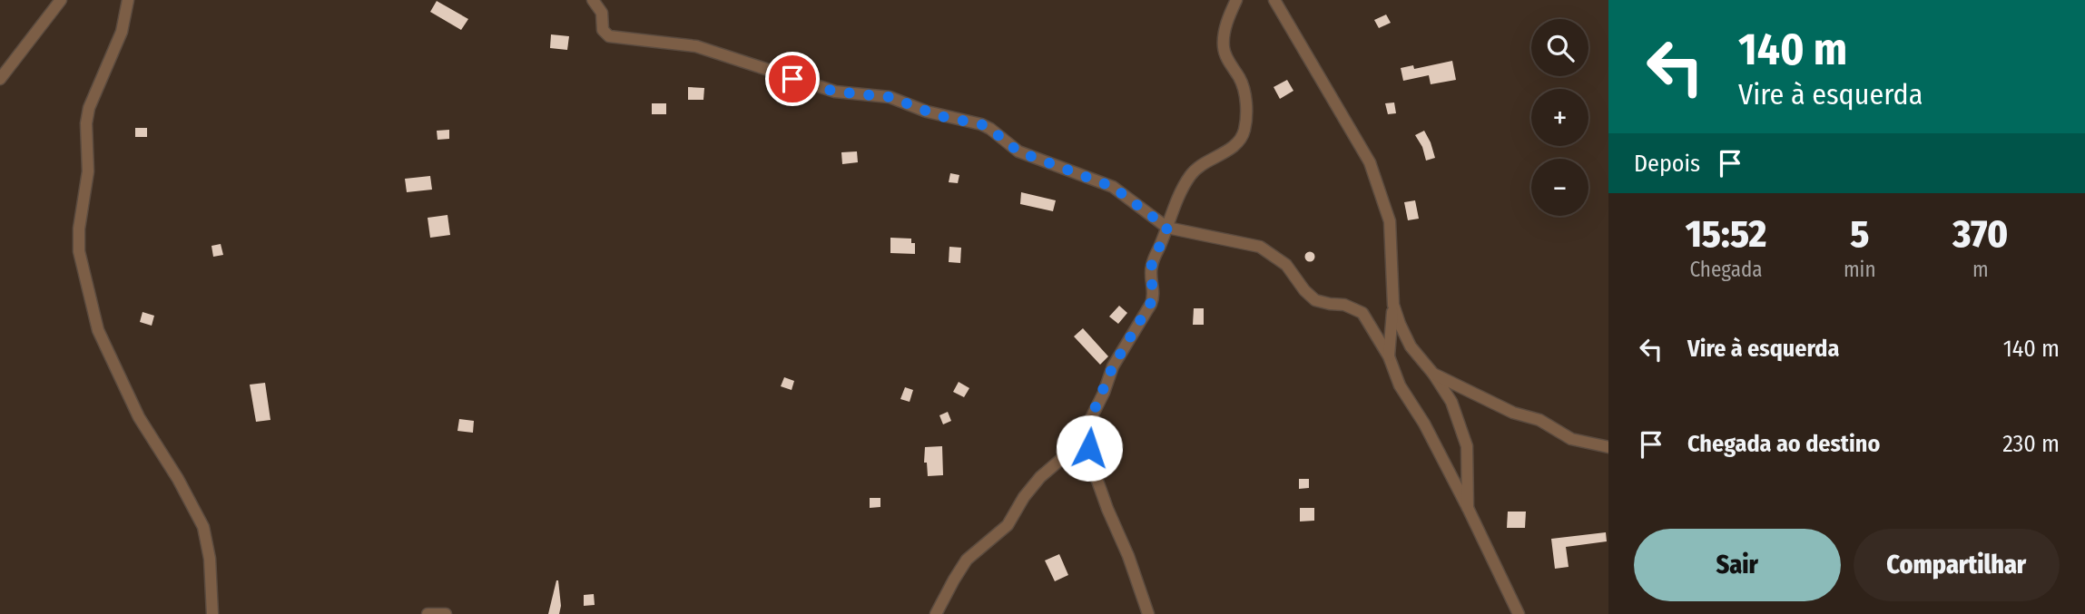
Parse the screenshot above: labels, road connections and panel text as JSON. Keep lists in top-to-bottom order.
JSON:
{
  "page": {
    "turn": ["140 m", "Vire à esquerda"],
    "map_buttons": ["+", "−"],
    "then": "Depois",
    "eta": [
      "15:52",
      "Chegada",
      "5",
      "min",
      "370",
      "m"
    ],
    "list": [
      {
        "name": "Vire à esquerda",
        "value": "140 m"
      },
      {
        "name": "Chegada ao destino",
        "value": "230 m"
      }
    ],
    "buttons": ["Sair", "Compartilhar"]
  }
}
